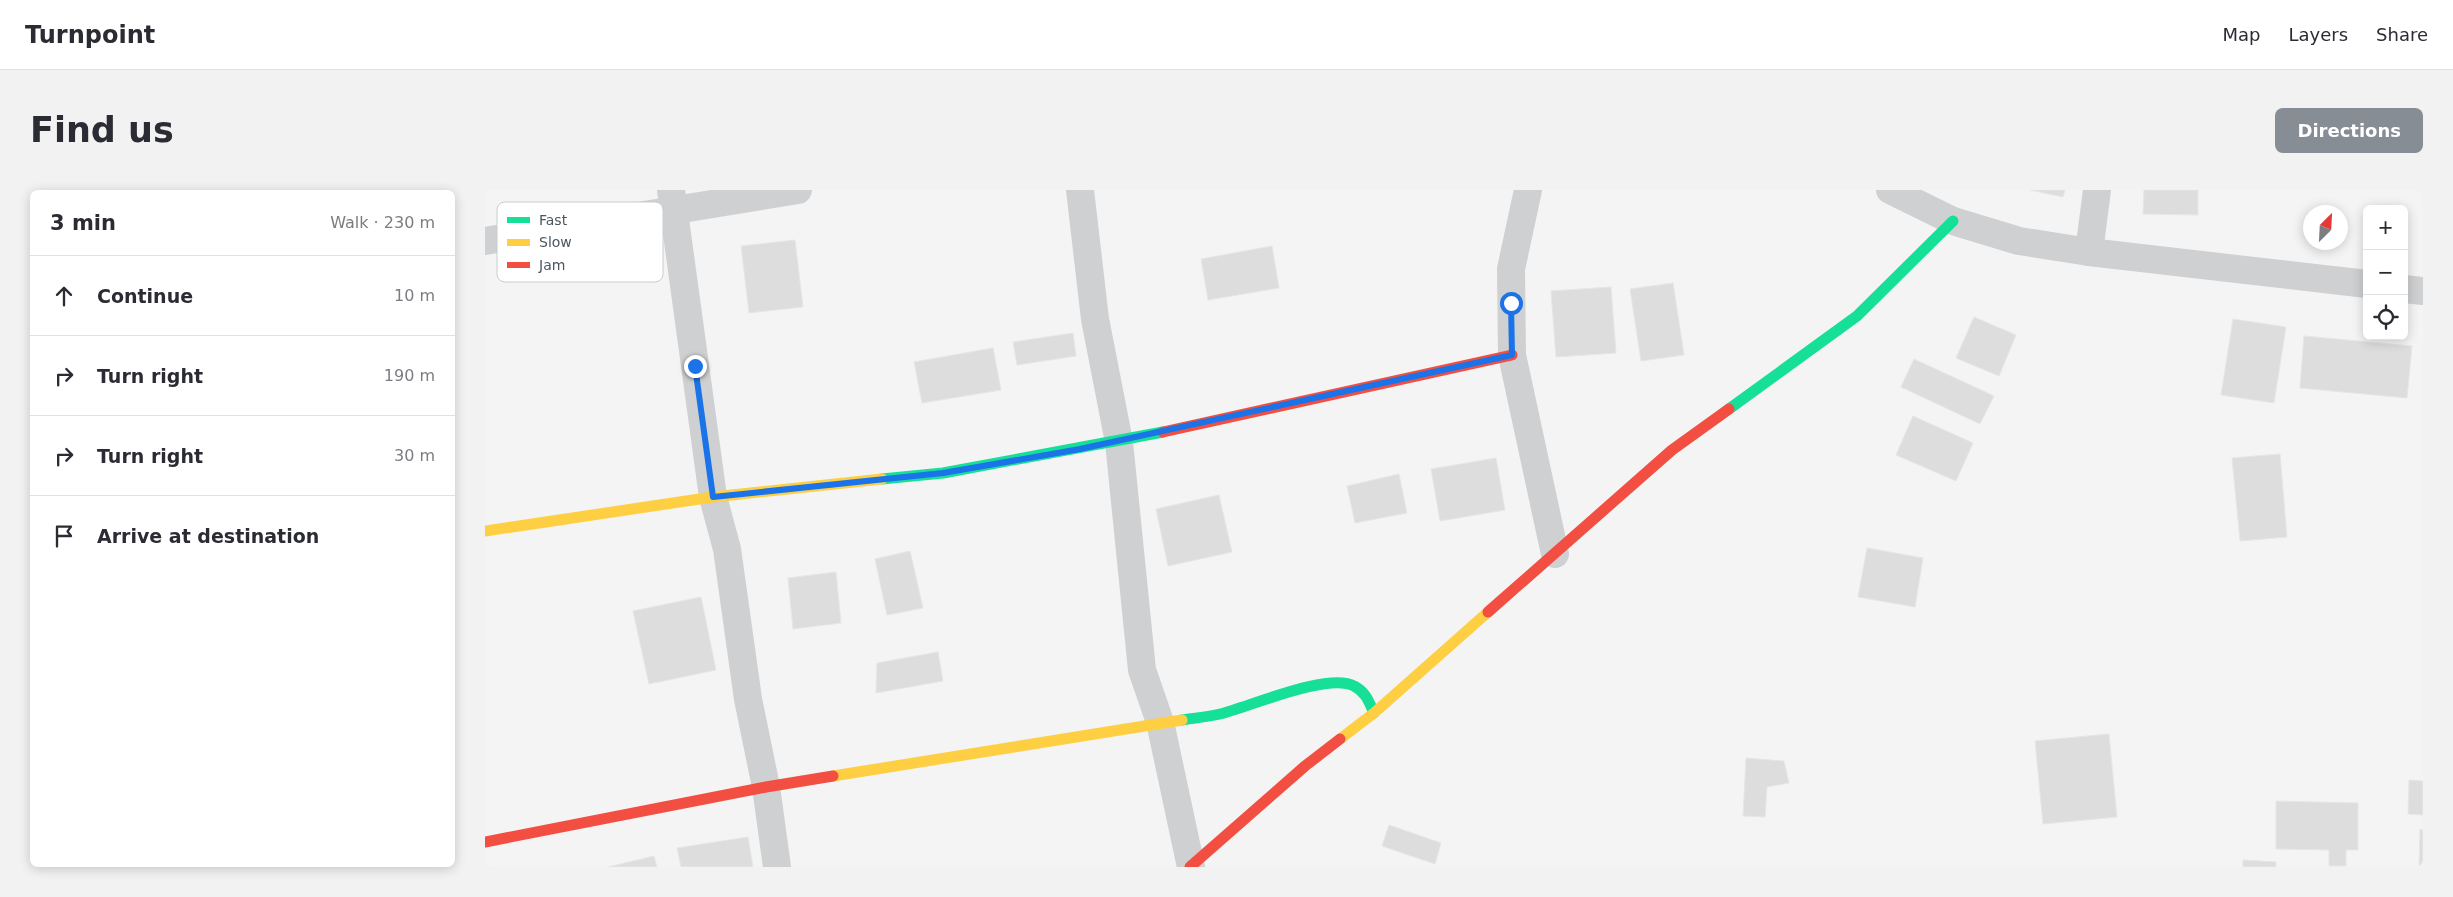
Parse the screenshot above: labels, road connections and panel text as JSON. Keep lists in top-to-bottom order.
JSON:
{
  "legend": ["Fast", "Slow", "Jam"],
  "north": "top right",
  "page": {
    "header": "Turnpoint",
    "nav": ["Map", "Layers", "Share"],
    "buttons": "Directions",
    "title": "Find us",
    "heading": ["3 min", "Walk · 230 m"],
    "map_buttons": ["+", "−"],
    "list": [
      ["Continue", "10 m"],
      ["Turn right", "190 m"],
      ["Turn right", "30 m"],
      "Arrive at destination"
    ]
  }
}
